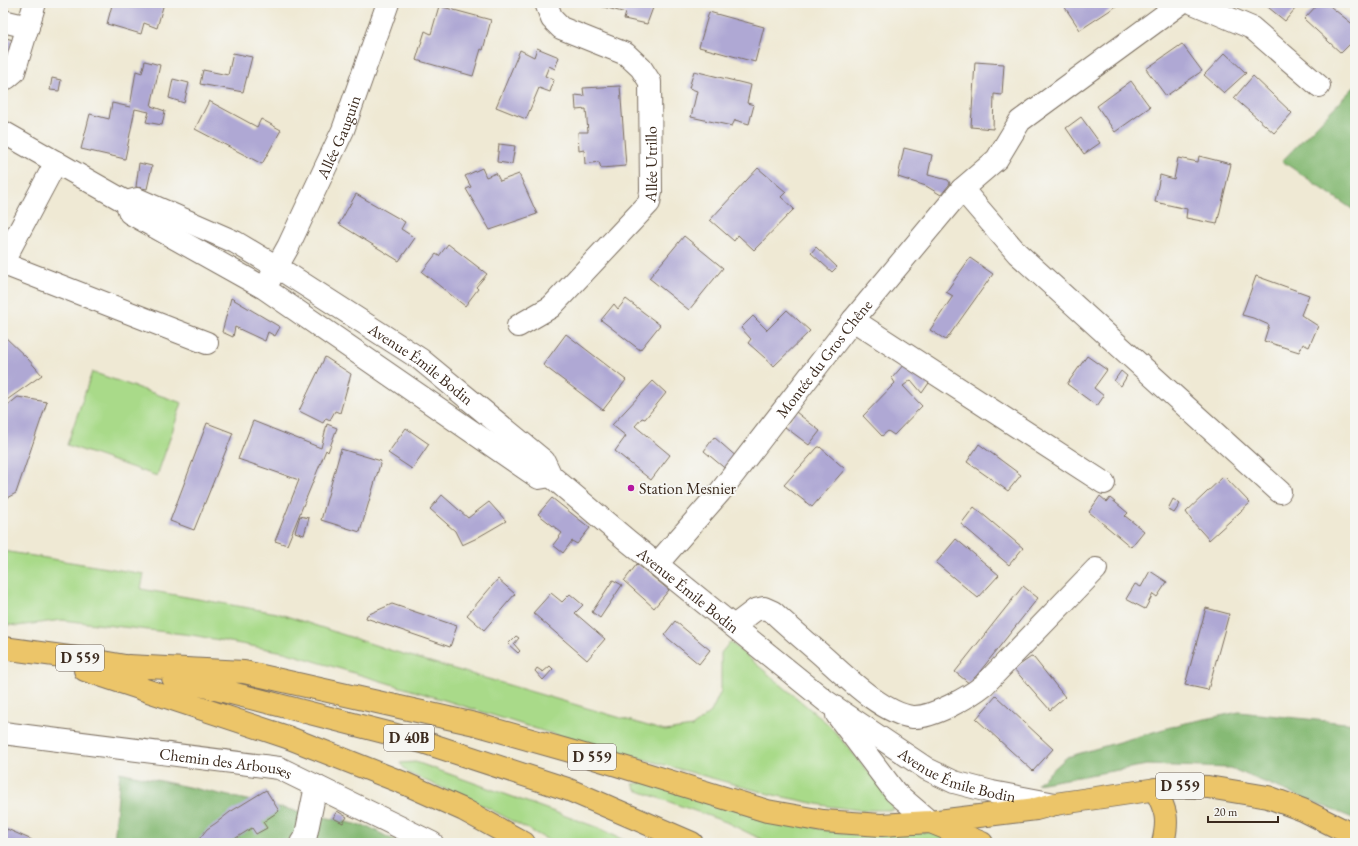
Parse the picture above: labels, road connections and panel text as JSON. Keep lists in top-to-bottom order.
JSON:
{
  "streets": {
    "main road": ["D 559", "D 40B"],
    "street": [
      "Allée Gauguin",
      "Allée Utrillo",
      "Montée du Gros Chêne",
      "Avenue Émile Bodin",
      "Chemin des Arbouses"
    ]
  },
  "crossings": [
    ["Allée Gauguin", "Avenue Émile Bodin"],
    ["Montée du Gros Chêne", "Avenue Émile Bodin"],
    ["Avenue Émile Bodin", "D 559"],
    ["D 559", "D 40B"]
  ],
  "places": ["Station Mesnier"],
  "scale_bar": "20 m"
}
